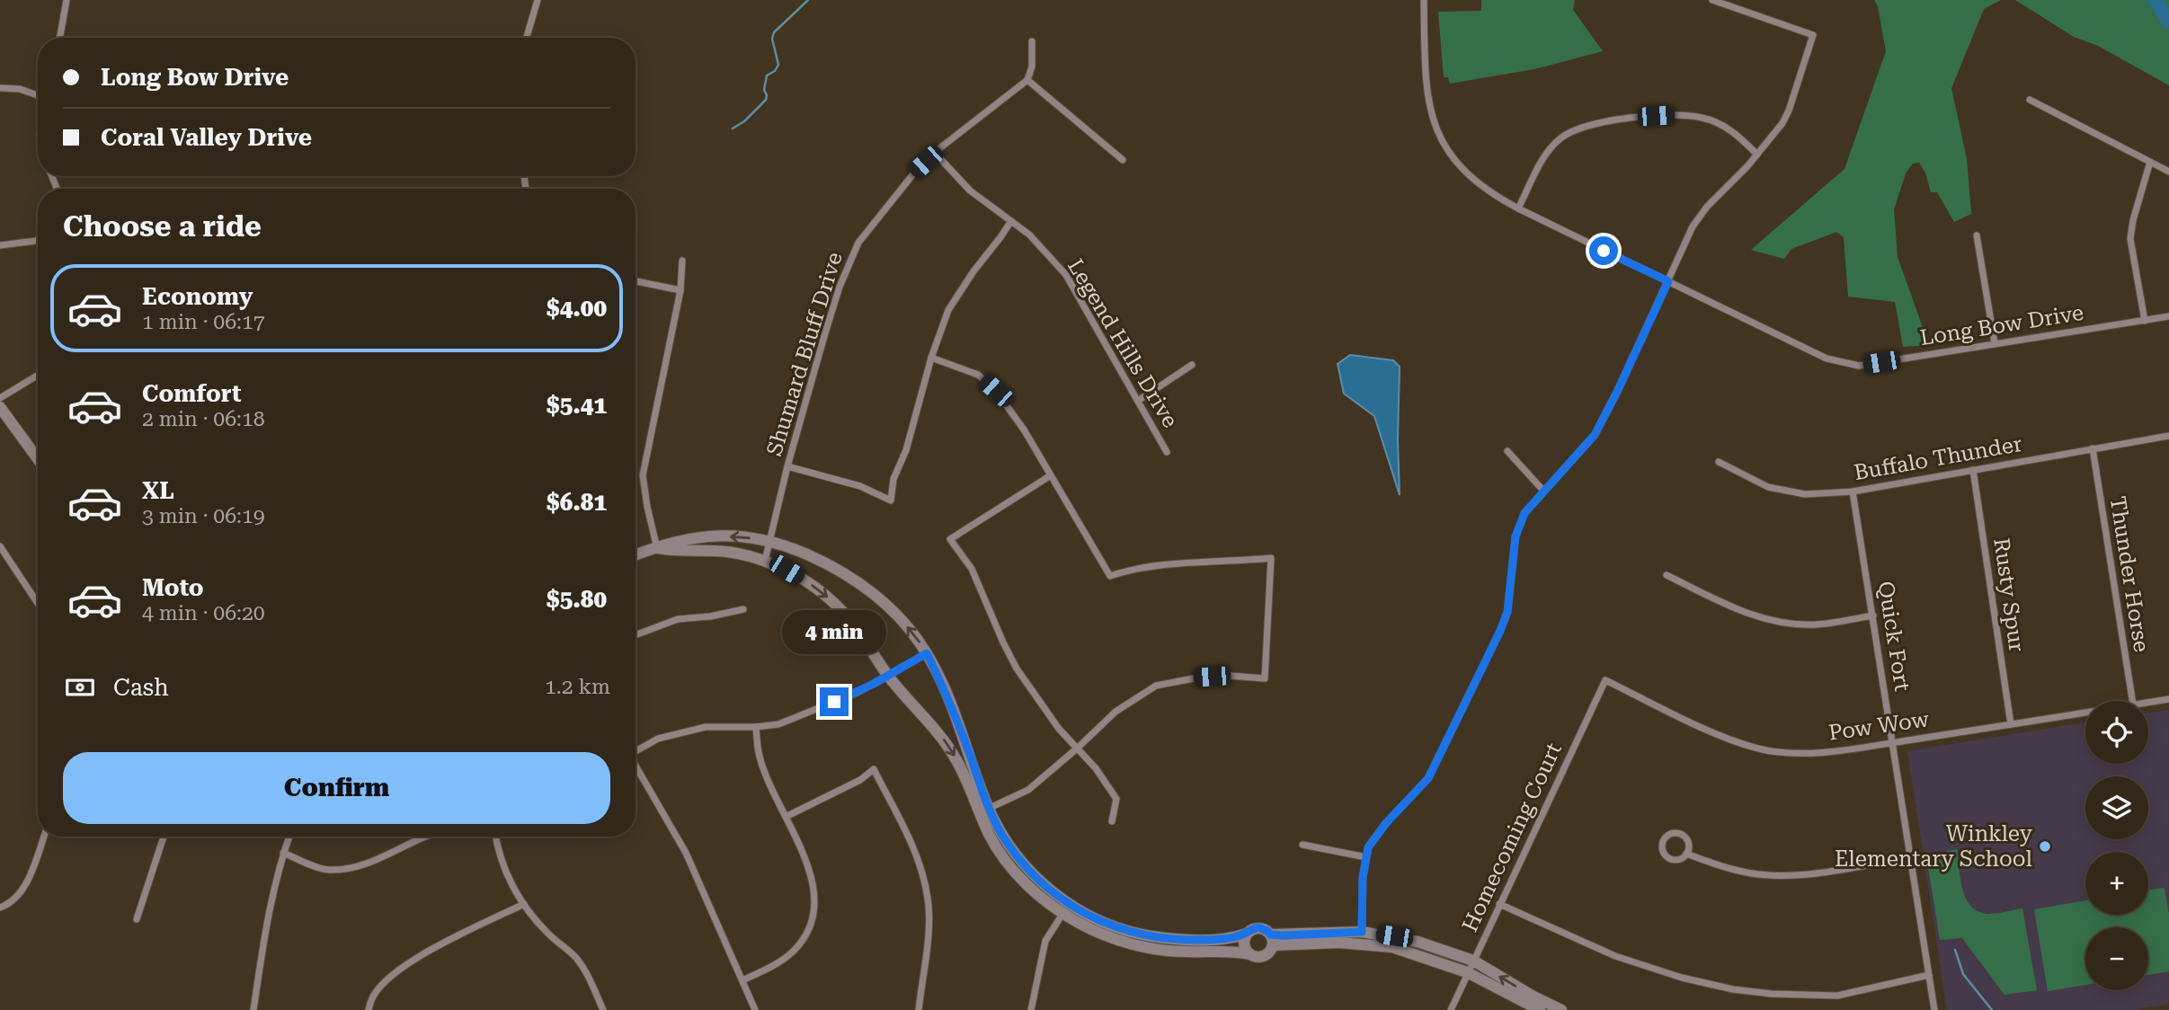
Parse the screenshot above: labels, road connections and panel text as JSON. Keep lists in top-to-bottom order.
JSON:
{
  "streets": {
    "street": [
      "Long Bow Drive",
      "Legend Hills Drive",
      "Shumard Bluff Drive",
      "Buffalo Thunder",
      "Thunder Horse",
      "Rusty Spur",
      "Quick Fort",
      "Pow Wow",
      "Homecoming Court"
    ]
  },
  "crossings": [
    ["Legend Hills Drive", "Shumard Bluff Drive"],
    ["Buffalo Thunder", "Thunder Horse"],
    ["Buffalo Thunder", "Rusty Spur"],
    ["Buffalo Thunder", "Quick Fort"],
    ["Rusty Spur", "Pow Wow"],
    ["Quick Fort", "Pow Wow"],
    ["Pow Wow", "Homecoming Court"]
  ],
  "places": ["Winkley Elementary School"],
  "page": {
    "banner": ["Long Bow Drive", "Coral Valley Drive"],
    "heading": "Choose a ride",
    "list": [
      {
        "name": "Economy",
        "note": "1 min · 06:17",
        "value": "$4.00"
      },
      {
        "name": "Comfort",
        "note": "2 min · 06:18",
        "value": "$5.41"
      },
      {
        "name": "XL",
        "note": "3 min · 06:19",
        "value": "$6.81"
      },
      {
        "name": "Moto",
        "note": "4 min · 06:20",
        "value": "$5.80"
      }
    ],
    "bubble": "4 min",
    "pay": ["Cash", "1.2 km"],
    "map_buttons": ["+", "−"],
    "buttons": "Confirm"
  }
}
